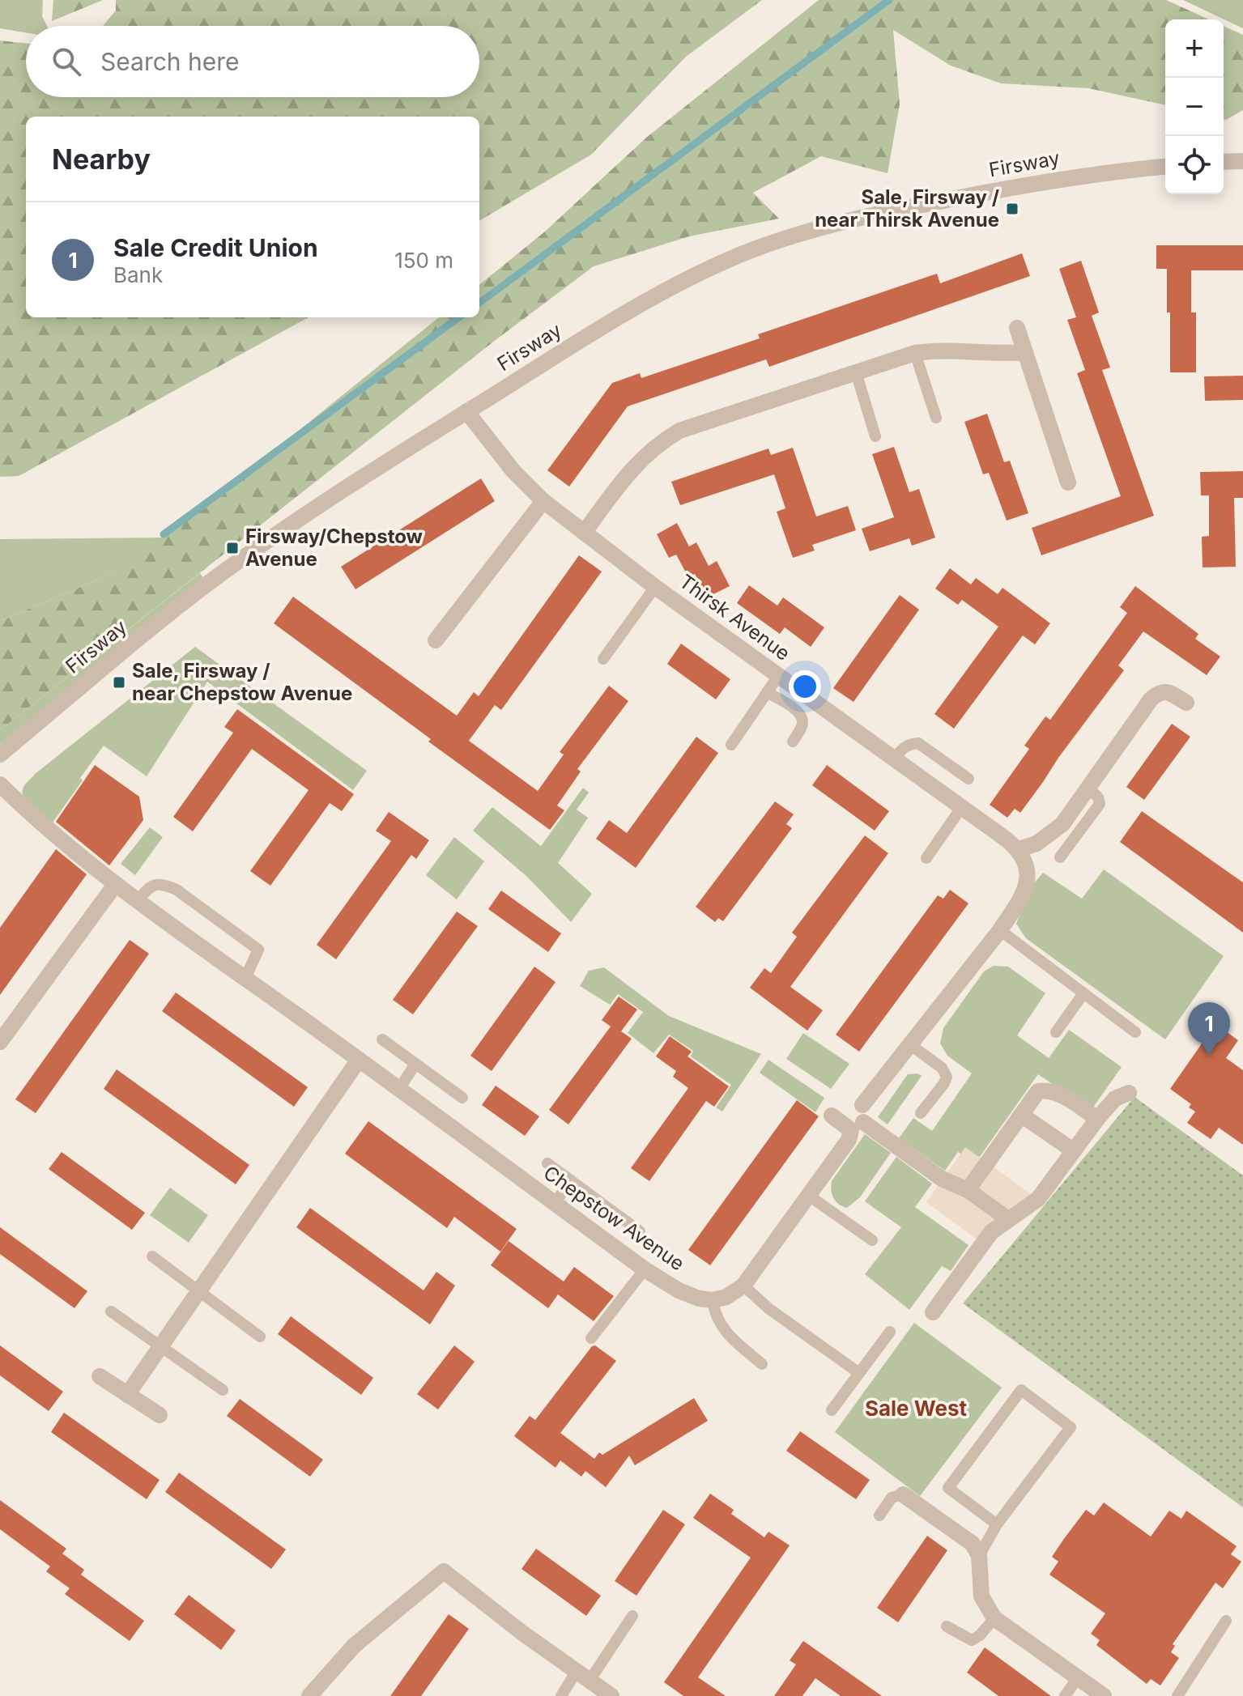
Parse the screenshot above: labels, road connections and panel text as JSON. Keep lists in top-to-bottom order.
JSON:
{
  "streets": {
    "street": ["Firsway", "Thirsk Avenue", "Chepstow Avenue"]
  },
  "crossings": [
    ["Firsway", "Thirsk Avenue"]
  ],
  "districts": ["Sale West"],
  "places": {
    "transit": ["Sale, Firsway / near Thirsk Avenue", "Firsway/Chepstow Avenue", "Sale, Firsway / near Chepstow Avenue"]
  },
  "page": {
    "map_buttons": ["+", "−"],
    "search": "Search here",
    "heading": "Nearby",
    "list": [
      {
        "mark": "1",
        "name": "Sale Credit Union",
        "note": "Bank",
        "value": "150 m"
      }
    ],
    "pins": "1"
  }
}
